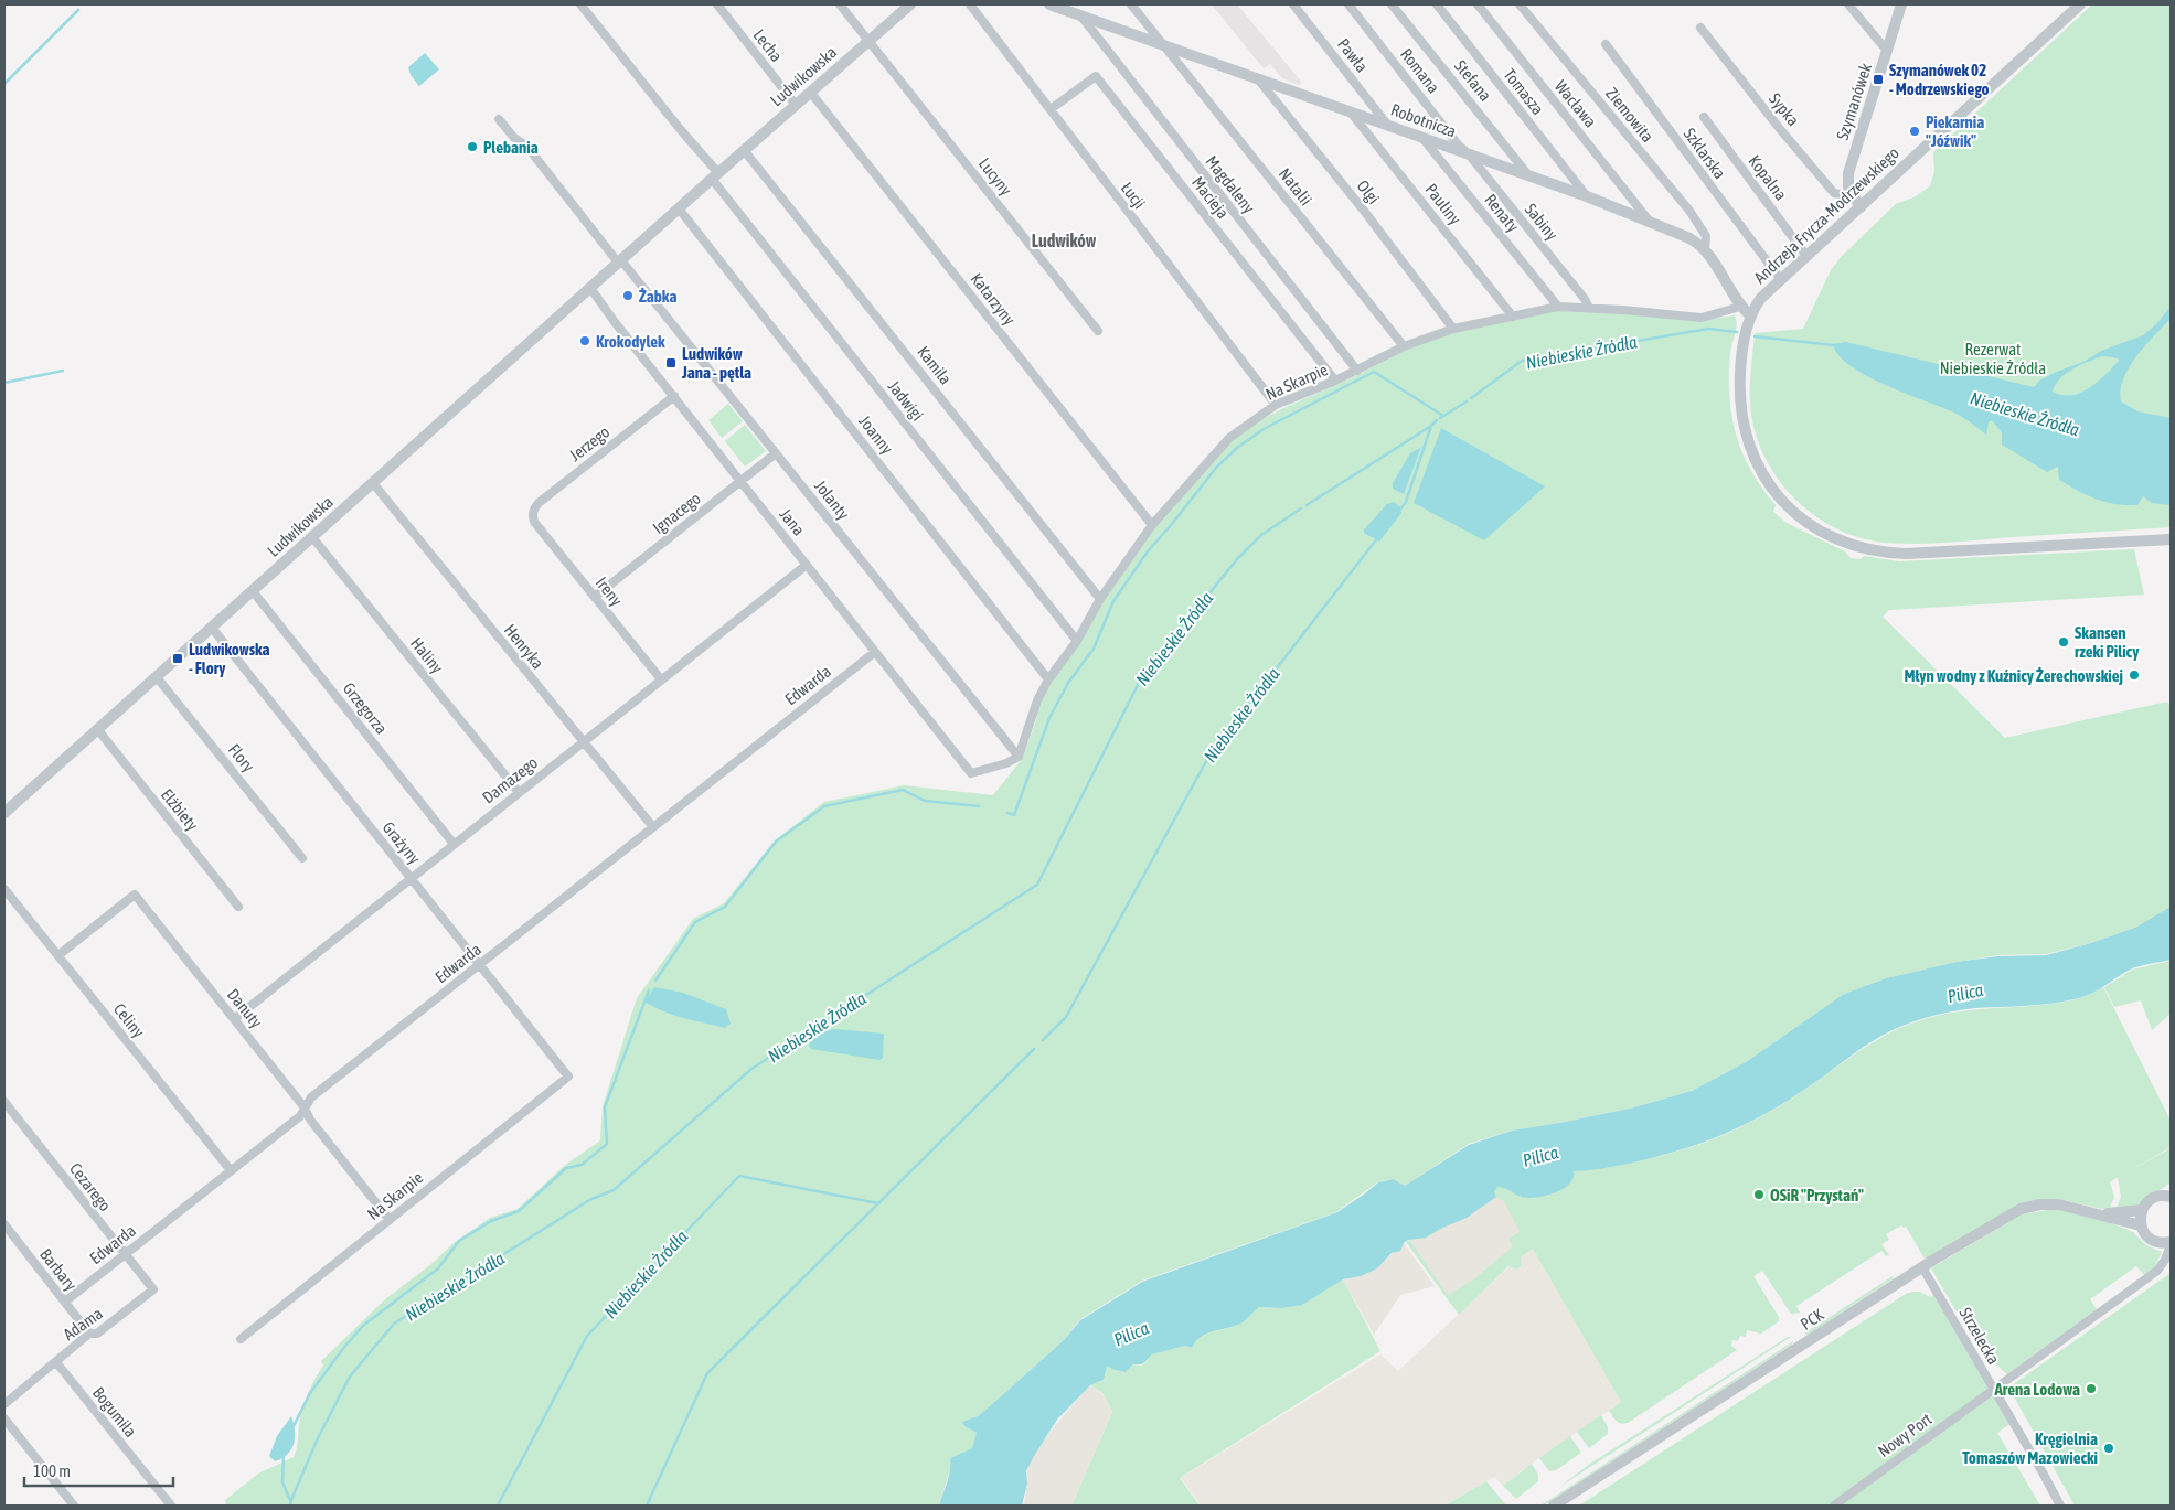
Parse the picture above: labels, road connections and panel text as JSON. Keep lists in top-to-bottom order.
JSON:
{
  "streets": {
    "street": [
      "Lecha",
      "Pawła",
      "Romana",
      "Ludwikowska",
      "Stefana",
      "Tomasza",
      "Szymanówek",
      "Wacława",
      "Sypka",
      "Ziemowita",
      "Robotnicza",
      "Szklarska",
      "Lucyny",
      "Kopalna",
      "Magdaleny",
      "Natalii",
      "Olgi",
      "Łucji",
      "Macieja",
      "Pauliny",
      "Renaty",
      "Andrzeja Frycza-Modrzewskiego",
      "Sabiny",
      "Katarzyny",
      "Kamila",
      "Na Skarpie",
      "Jadwigi",
      "Joanny",
      "Jerzego",
      "Jolanty",
      "Ignacego",
      "Jana",
      "Ireny",
      "Henryka",
      "Haliny",
      "Edwarda",
      "Grzegorza",
      "Flory",
      "Damazego",
      "Elżbiety",
      "Grażyny",
      "Danuty",
      "Celiny",
      "Cezarego",
      "Barbary",
      "PCK",
      "Adama",
      "Strzelecka",
      "Bogumiła",
      "Nowy Port"
    ]
  },
  "crossings": [
    ["Lecha", "Ludwikowska"],
    ["Pawła", "Robotnicza"],
    ["Romana", "Robotnicza"],
    ["Romana", "Sabiny"],
    ["Ludwikowska", "Lucyny"],
    ["Ludwikowska", "Katarzyny"],
    ["Ludwikowska", "Kamila"],
    ["Ludwikowska", "Jadwigi"],
    ["Ludwikowska", "Joanny"],
    ["Ludwikowska", "Jolanty"],
    ["Ludwikowska", "Jana"],
    ["Ludwikowska", "Henryka"],
    ["Ludwikowska", "Haliny"],
    ["Ludwikowska", "Grzegorza"],
    ["Ludwikowska", "Flory"],
    ["Ludwikowska", "Elżbiety"],
    ["Ludwikowska", "Grażyny"],
    ["Stefana", "Robotnicza"],
    ["Tomasza", "Robotnicza"],
    ["Szymanówek", "Sypka"],
    ["Szymanówek", "Andrzeja Frycza-Modrzewskiego"],
    ["Wacława", "Robotnicza"],
    ["Ziemowita", "Robotnicza"],
    ["Robotnicza", "Magdaleny"],
    ["Robotnicza", "Natalii"],
    ["Robotnicza", "Olgi"],
    ["Robotnicza", "Pauliny"],
    ["Robotnicza", "Renaty"],
    ["Robotnicza", "Andrzeja Frycza-Modrzewskiego"],
    ["Robotnicza", "Sabiny"],
    ["Robotnicza", "Na Skarpie"],
    ["Szklarska", "Andrzeja Frycza-Modrzewskiego"],
    ["Kopalna", "Andrzeja Frycza-Modrzewskiego"],
    ["Magdaleny", "Na Skarpie"],
    ["Natalii", "Na Skarpie"],
    ["Olgi", "Na Skarpie"],
    ["Łucji", "Macieja"],
    ["Łucji", "Na Skarpie"],
    ["Macieja", "Na Skarpie"],
    ["Pauliny", "Na Skarpie"],
    ["Renaty", "Na Skarpie"],
    ["Sabiny", "Na Skarpie"],
    ["Katarzyny", "Na Skarpie"],
    ["Kamila", "Na Skarpie"],
    ["Na Skarpie", "Jadwigi"],
    ["Na Skarpie", "Joanny"],
    ["Na Skarpie", "Jolanty"],
    ["Na Skarpie", "Jana"],
    ["Na Skarpie", "Grażyny"],
    ["Na Skarpie", "Danuty"],
    ["Jerzego", "Jana"],
    ["Jerzego", "Ireny"],
    ["Jolanty", "Ignacego"],
    ["Jolanty", "Jana"],
    ["Ignacego", "Jana"],
    ["Ignacego", "Ireny"],
    ["Jana", "Edwarda"],
    ["Jana", "Damazego"],
    ["Ireny", "Damazego"],
    ["Henryka", "Edwarda"],
    ["Henryka", "Damazego"],
    ["Haliny", "Damazego"],
    ["Edwarda", "Grażyny"],
    ["Edwarda", "Danuty"],
    ["Edwarda", "Celiny"],
    ["Edwarda", "Cezarego"],
    ["Edwarda", "Barbary"],
    ["Grzegorza", "Damazego"],
    ["Damazego", "Grażyny"],
    ["Damazego", "Danuty"],
    ["Danuty", "Celiny"],
    ["Cezarego", "Adama"],
    ["Barbary", "Adama"],
    ["PCK", "Strzelecka"],
    ["Adama", "Bogumiła"],
    ["Strzelecka", "Nowy Port"]
  ],
  "districts": ["Ludwików"],
  "water": ["Niebieskie Źródła", "Niebieskie Żródła", "Pilica"],
  "parks": ["Rezerwat Niebieskie Źródła"],
  "places": {
    "transit": ["Szymanówek 02 - Modrzewskiego", "Ludwików Jana - pętla", "Ludwikowska - Flory"],
    "other": [
      "Piekarnia \"Jóźwik\"",
      "Plebania",
      "Żabka",
      "Krokodylek",
      "Skansen rzeki Pilicy",
      "Młyn wodny z Kuźnicy Żerechowskiej",
      "OSiR \"Przystań\"",
      "Arena Lodowa",
      "Kręgielnia Tomaszów Mazowiecki"
    ]
  },
  "scale_bar": "100 m"
}
